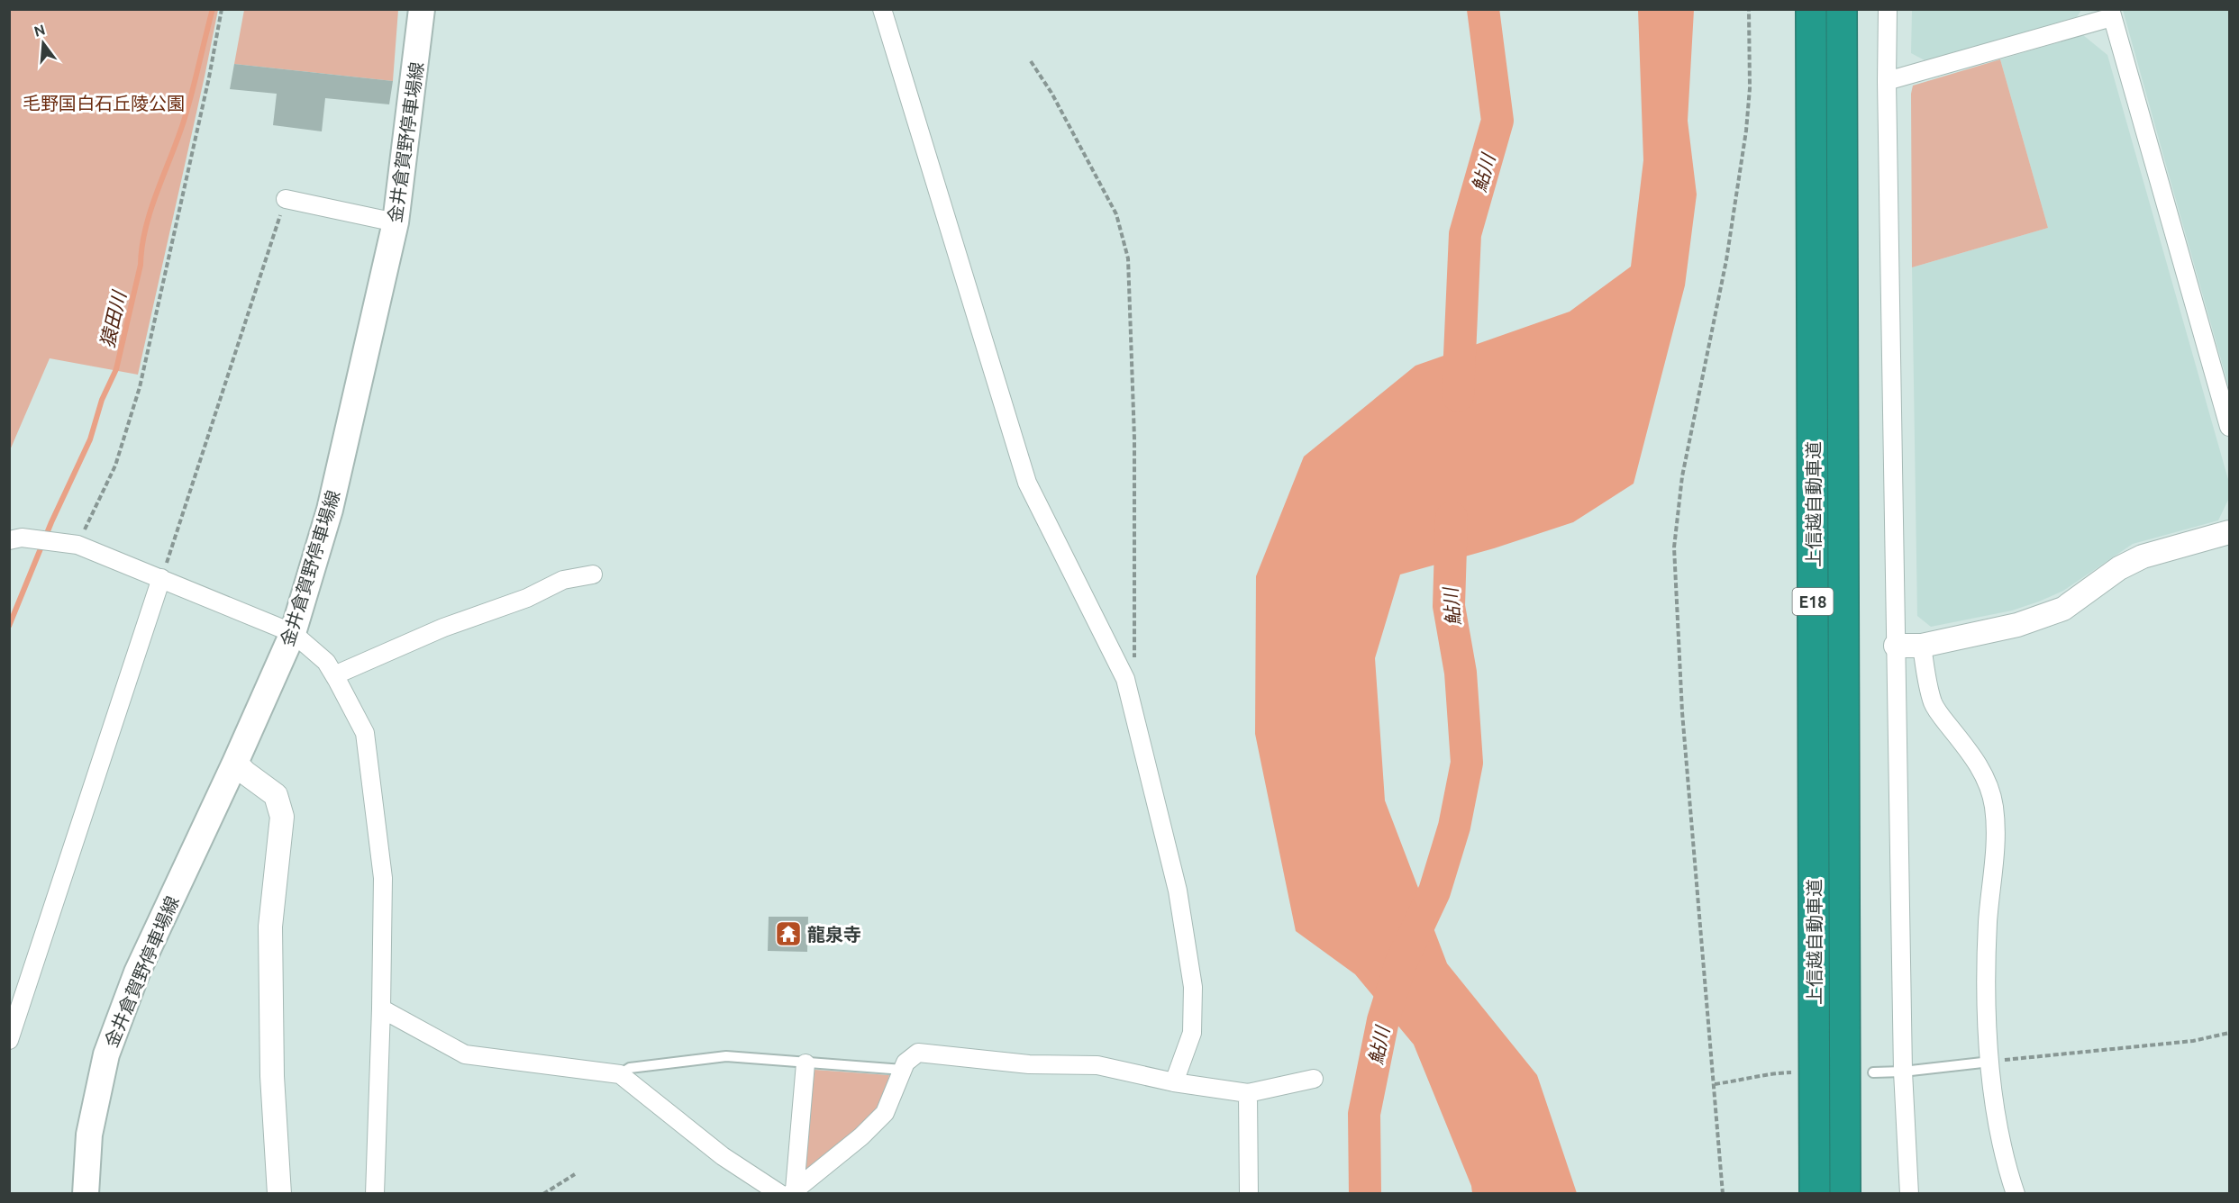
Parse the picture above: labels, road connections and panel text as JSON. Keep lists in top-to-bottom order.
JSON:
{
  "streets": {
    "highway": ["上信越自動車道", "E18"],
    "main road": ["金井倉賀野停車場線"]
  },
  "water": ["鮎川", "猿田川"],
  "parks": ["毛野国白石丘陵公園"],
  "places": {
    "temple": ["龍泉寺"]
  },
  "north": "top"
}
